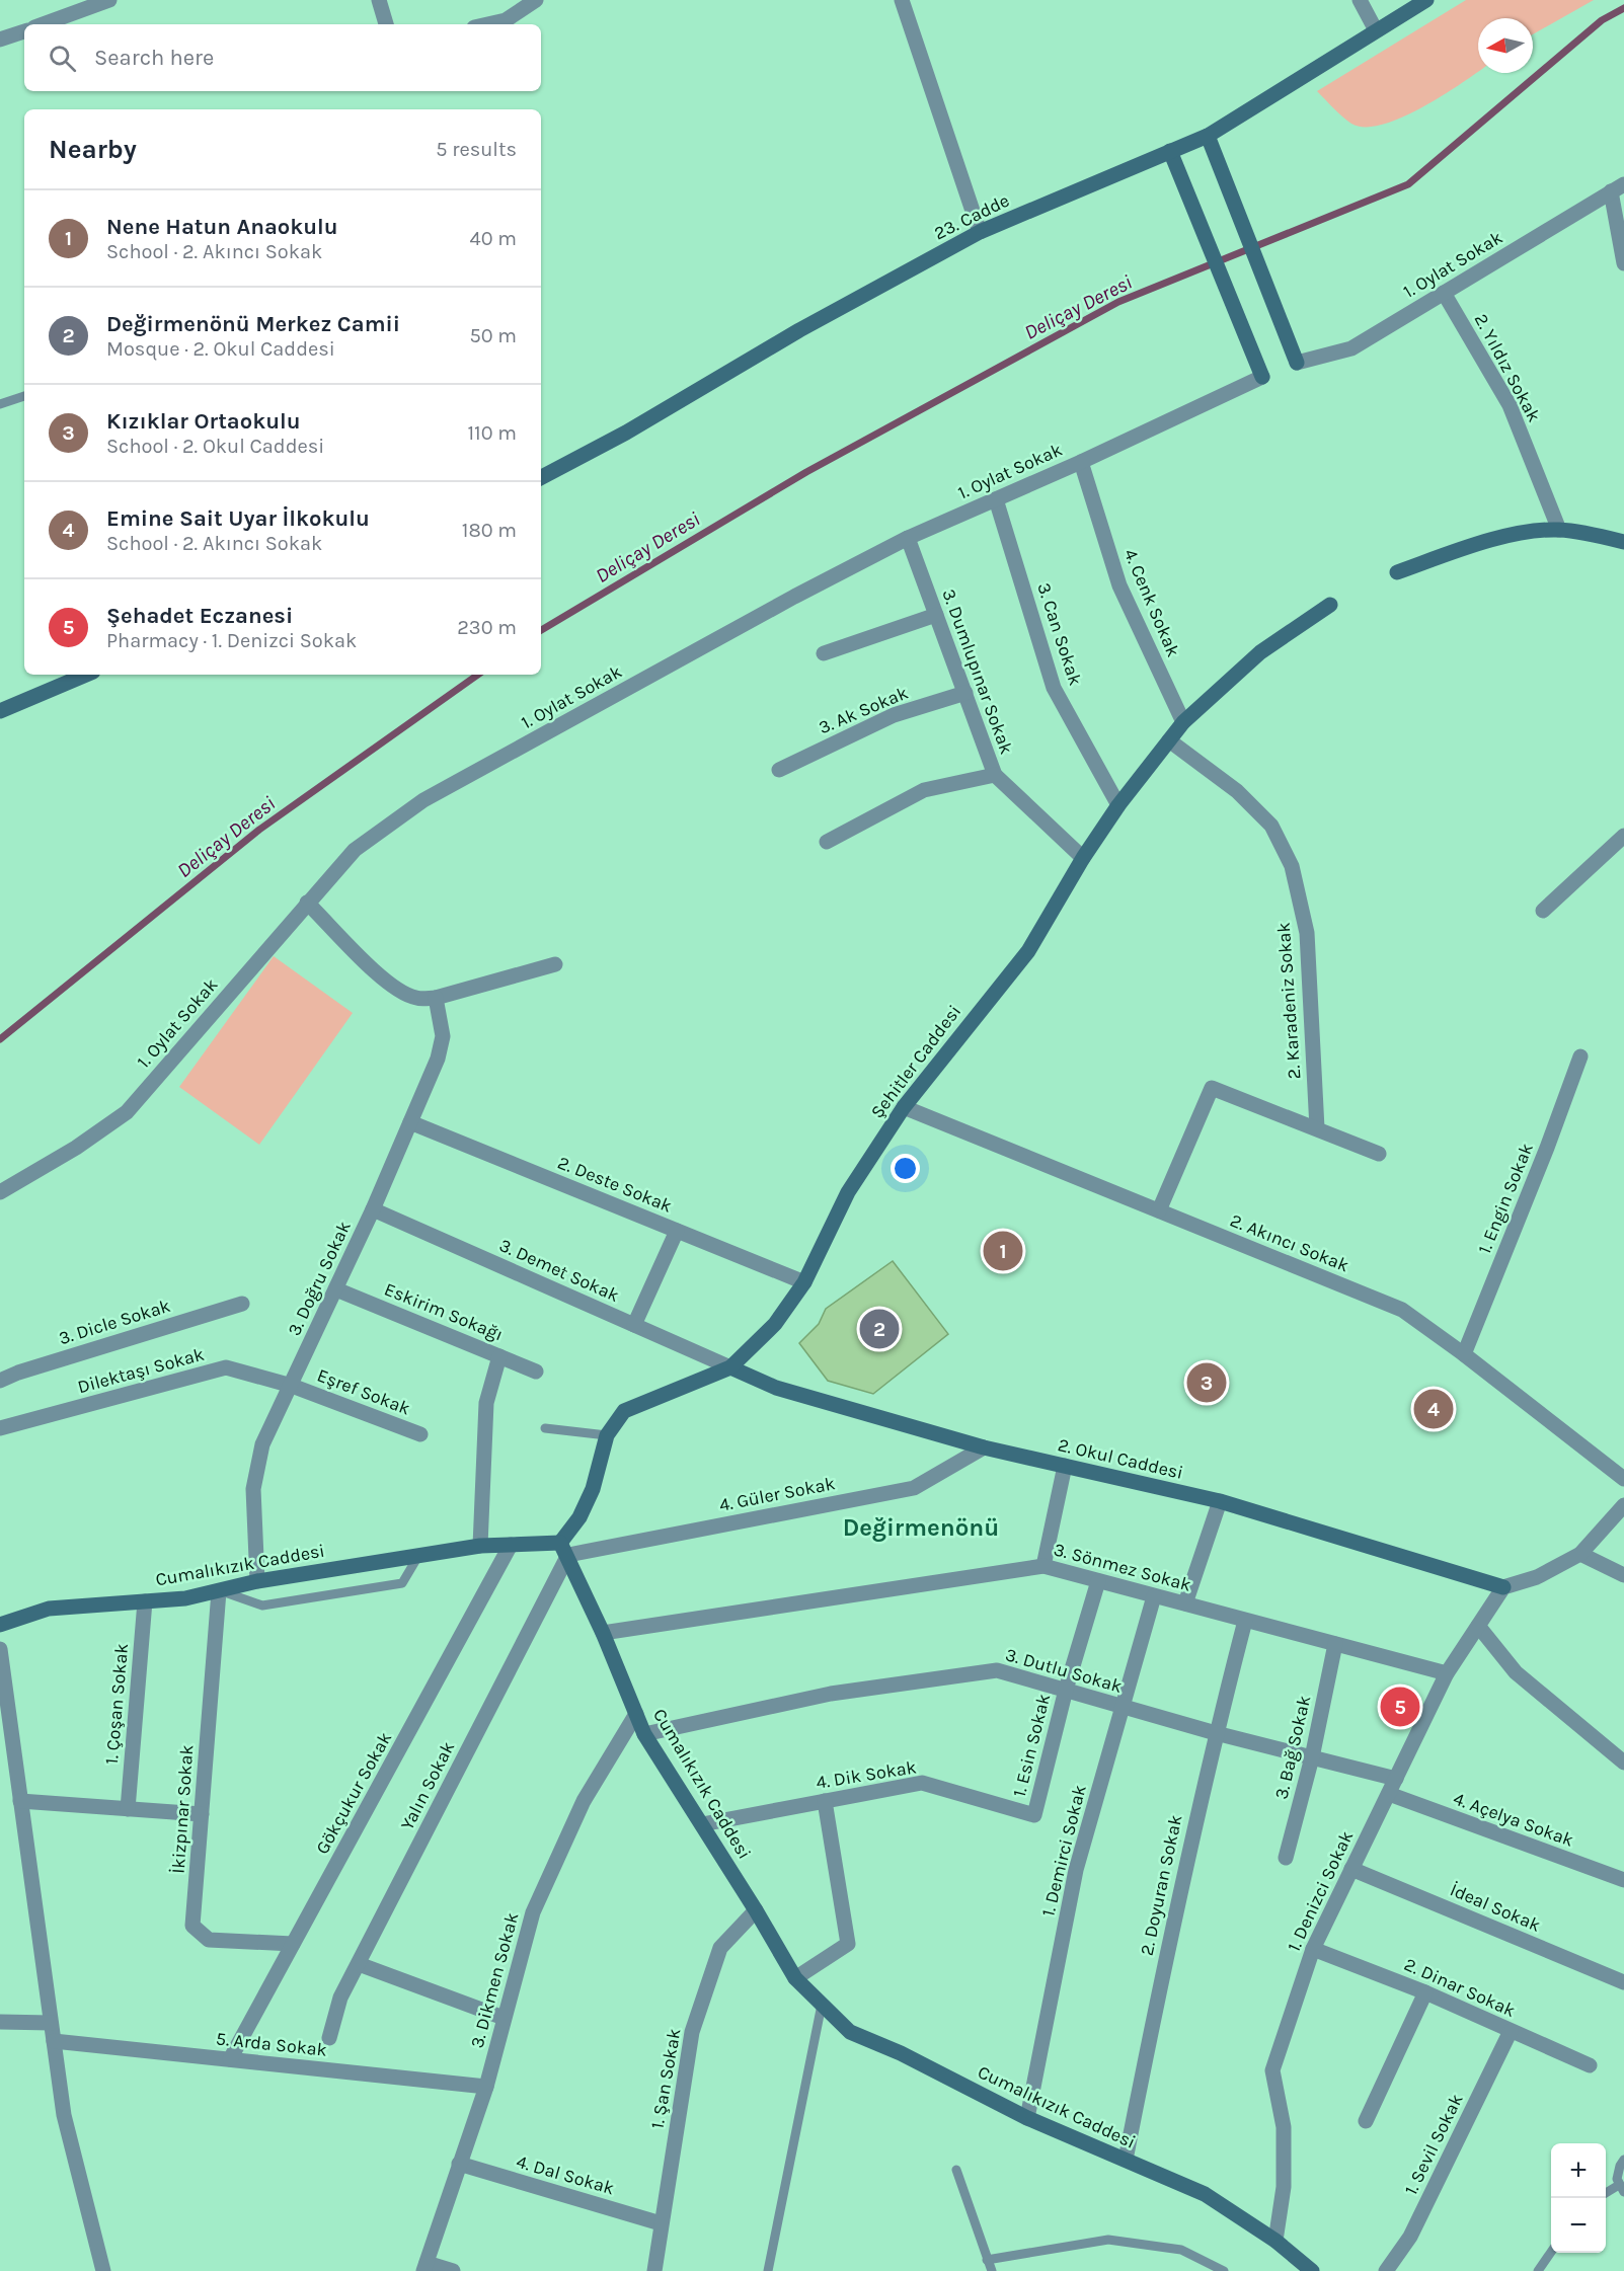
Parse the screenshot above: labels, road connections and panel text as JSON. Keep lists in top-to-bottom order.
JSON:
{
  "streets": {
    "street": [
      "23. Cadde",
      "1. Oylat Sokak",
      "2. Yıldız Sokak",
      "4. Cenk Sokak",
      "3. Can Sokak",
      "3. Dumlupınar Sokak",
      "3. Ak Sokak",
      "2. Karadeniz Sokak",
      "Şehitler Caddesi",
      "2. Deste Sokak",
      "1. Engin Sokak",
      "2. Akıncı Sokak",
      "3. Demet Sokak",
      "3. Doğru Sokak",
      "Eskirim Sokağı",
      "3. Dicle Sokak",
      "Dilektaşı Sokak",
      "Eşref Sokak",
      "2. Okul Caddesi",
      "4. Güler Sokak",
      "Cumalıkızık Caddesi",
      "3. Sönmez Sokak",
      "3. Dutlu Sokak",
      "1. Çoşan Sokak",
      "1. Esin Sokak",
      "3. Bağ Sokak",
      "4. Dik Sokak",
      "Yalın Sokak",
      "Gökçukur Sokak",
      "İkizpınar Sokak",
      "4. Açelya Sokak",
      "1. Demirci Sokak",
      "2. Doyuran Sokak",
      "1. Denizci Sokak",
      "İdeal Sokak",
      "3. Dikmen Sokak",
      "2. Dinar Sokak",
      "5. Arda Sokak",
      "1. Şan Sokak",
      "1. Sevil Sokak",
      "4. Dal Sokak"
    ]
  },
  "crossings": [
    ["23. Cadde", "1. Oylat Sokak"],
    ["1. Oylat Sokak", "2. Yıldız Sokak"],
    ["1. Oylat Sokak", "4. Cenk Sokak"],
    ["1. Oylat Sokak", "3. Can Sokak"],
    ["1. Oylat Sokak", "3. Dumlupınar Sokak"],
    ["4. Cenk Sokak", "Şehitler Caddesi"],
    ["3. Can Sokak", "Şehitler Caddesi"],
    ["3. Dumlupınar Sokak", "3. Ak Sokak"],
    ["3. Dumlupınar Sokak", "Şehitler Caddesi"],
    ["2. Karadeniz Sokak", "Şehitler Caddesi"],
    ["Şehitler Caddesi", "2. Deste Sokak"],
    ["Şehitler Caddesi", "2. Akıncı Sokak"],
    ["Şehitler Caddesi", "3. Demet Sokak"],
    ["Şehitler Caddesi", "2. Okul Caddesi"],
    ["Şehitler Caddesi", "4. Güler Sokak"],
    ["Şehitler Caddesi", "Cumalıkızık Caddesi"],
    ["Şehitler Caddesi", "Yalın Sokak"],
    ["2. Deste Sokak", "3. Doğru Sokak"],
    ["1. Engin Sokak", "2. Akıncı Sokak"],
    ["3. Demet Sokak", "3. Doğru Sokak"],
    ["3. Demet Sokak", "2. Okul Caddesi"],
    ["3. Doğru Sokak", "Eskirim Sokağı"],
    ["3. Doğru Sokak", "Dilektaşı Sokak"],
    ["3. Doğru Sokak", "Eşref Sokak"],
    ["3. Doğru Sokak", "Cumalıkızık Caddesi"],
    ["Dilektaşı Sokak", "Eşref Sokak"],
    ["2. Okul Caddesi", "4. Güler Sokak"],
    ["2. Okul Caddesi", "1. Denizci Sokak"],
    ["4. Güler Sokak", "Cumalıkızık Caddesi"],
    ["4. Güler Sokak", "Yalın Sokak"],
    ["Cumalıkızık Caddesi", "3. Sönmez Sokak"],
    ["Cumalıkızık Caddesi", "3. Dutlu Sokak"],
    ["Cumalıkızık Caddesi", "1. Çoşan Sokak"],
    ["Cumalıkızık Caddesi", "4. Dik Sokak"],
    ["Cumalıkızık Caddesi", "Yalın Sokak"],
    ["Cumalıkızık Caddesi", "Gökçukur Sokak"],
    ["Cumalıkızık Caddesi", "İkizpınar Sokak"],
    ["Cumalıkızık Caddesi", "1. Demirci Sokak"],
    ["Cumalıkızık Caddesi", "2. Doyuran Sokak"],
    ["Cumalıkızık Caddesi", "1. Denizci Sokak"],
    ["Cumalıkızık Caddesi", "3. Dikmen Sokak"],
    ["Cumalıkızık Caddesi", "1. Şan Sokak"],
    ["3. Sönmez Sokak", "1. Esin Sokak"],
    ["3. Sönmez Sokak", "3. Bağ Sokak"],
    ["3. Sönmez Sokak", "1. Demirci Sokak"],
    ["3. Sönmez Sokak", "2. Doyuran Sokak"],
    ["3. Sönmez Sokak", "1. Denizci Sokak"],
    ["3. Dutlu Sokak", "1. Esin Sokak"],
    ["3. Dutlu Sokak", "3. Bağ Sokak"],
    ["3. Dutlu Sokak", "1. Demirci Sokak"],
    ["3. Dutlu Sokak", "2. Doyuran Sokak"],
    ["3. Dutlu Sokak", "1. Denizci Sokak"],
    ["1. Esin Sokak", "4. Dik Sokak"],
    ["Gökçukur Sokak", "İkizpınar Sokak"],
    ["Gökçukur Sokak", "5. Arda Sokak"],
    ["4. Açelya Sokak", "1. Denizci Sokak"],
    ["1. Denizci Sokak", "İdeal Sokak"],
    ["1. Denizci Sokak", "2. Dinar Sokak"],
    ["3. Dikmen Sokak", "5. Arda Sokak"],
    ["3. Dikmen Sokak", "4. Dal Sokak"],
    ["2. Dinar Sokak", "1. Sevil Sokak"],
    ["1. Şan Sokak", "4. Dal Sokak"]
  ],
  "districts": ["Değirmenönü"],
  "water": ["Deliçay Deresi"],
  "north": "left",
  "page": {
    "search": "Search here",
    "heading": ["Nearby", "5 results"],
    "list": [
      {
        "mark": "1",
        "name": "Nene Hatun Anaokulu",
        "note": "School · 2. Akıncı Sokak",
        "value": "40 m"
      },
      {
        "mark": "2",
        "name": "Değirmenönü Merkez Camii",
        "note": "Mosque · 2. Okul Caddesi",
        "value": "50 m"
      },
      {
        "mark": "3",
        "name": "Kızıklar Ortaokulu",
        "note": "School · 2. Okul Caddesi",
        "value": "110 m"
      },
      {
        "mark": "4",
        "name": "Emine Sait Uyar İlkokulu",
        "note": "School · 2. Akıncı Sokak",
        "value": "180 m"
      },
      {
        "mark": "5",
        "name": "Şehadet Eczanesi",
        "note": "Pharmacy · 1. Denizci Sokak",
        "value": "230 m"
      }
    ],
    "pins": [
      "1",
      "2",
      "3",
      "4",
      "5"
    ],
    "map_buttons": ["+", "−"]
  }
}
